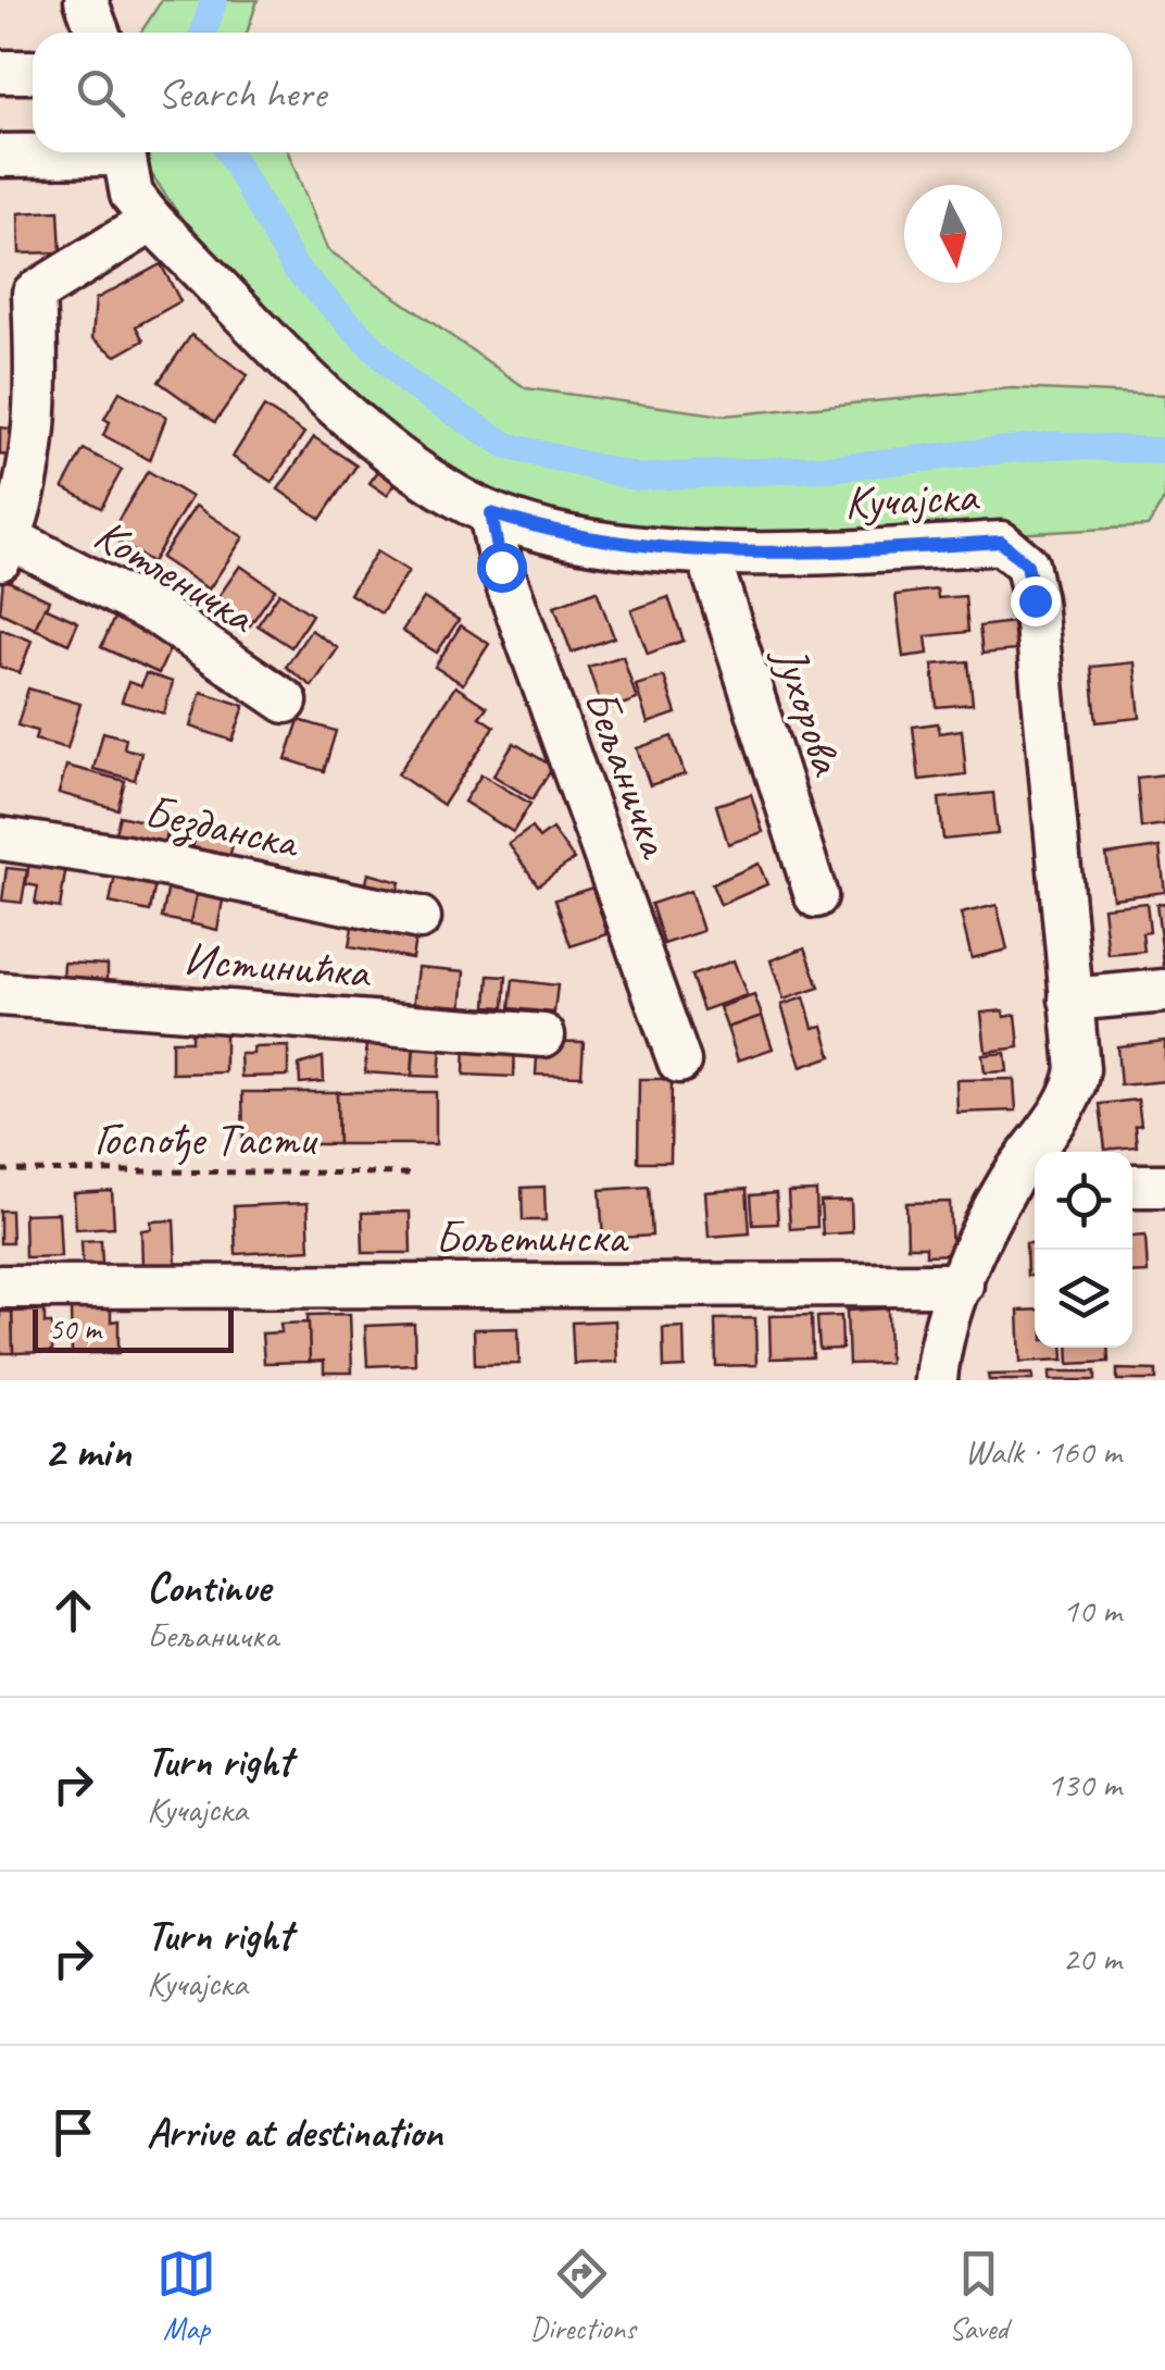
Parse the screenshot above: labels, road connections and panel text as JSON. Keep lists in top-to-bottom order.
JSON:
{
  "streets": {
    "street": [
      "Кучајска",
      "Котленичка",
      "Јухорова",
      "Бељаничка",
      "Безданска",
      "Истинићка",
      "Бољетинска"
    ],
    "path": ["Госпође Тасти"]
  },
  "crossings": [
    ["Кучајска", "Јухорова"],
    ["Кучајска", "Бељаничка"],
    ["Кучајска", "Бољетинска"]
  ],
  "scale_bar": "50 m",
  "north": "bottom",
  "page": {
    "search": "Search here",
    "scale": "50 m",
    "heading": ["2 min", "Walk · 160 m"],
    "list": [
      ["Continue", "Бељаничка", "10 m"],
      ["Turn right", "Кучајска", "130 m"],
      ["Turn right", "Кучајска", "20 m"],
      "Arrive at destination"
    ],
    "nav": ["Map", "Directions", "Saved"]
  }
}
